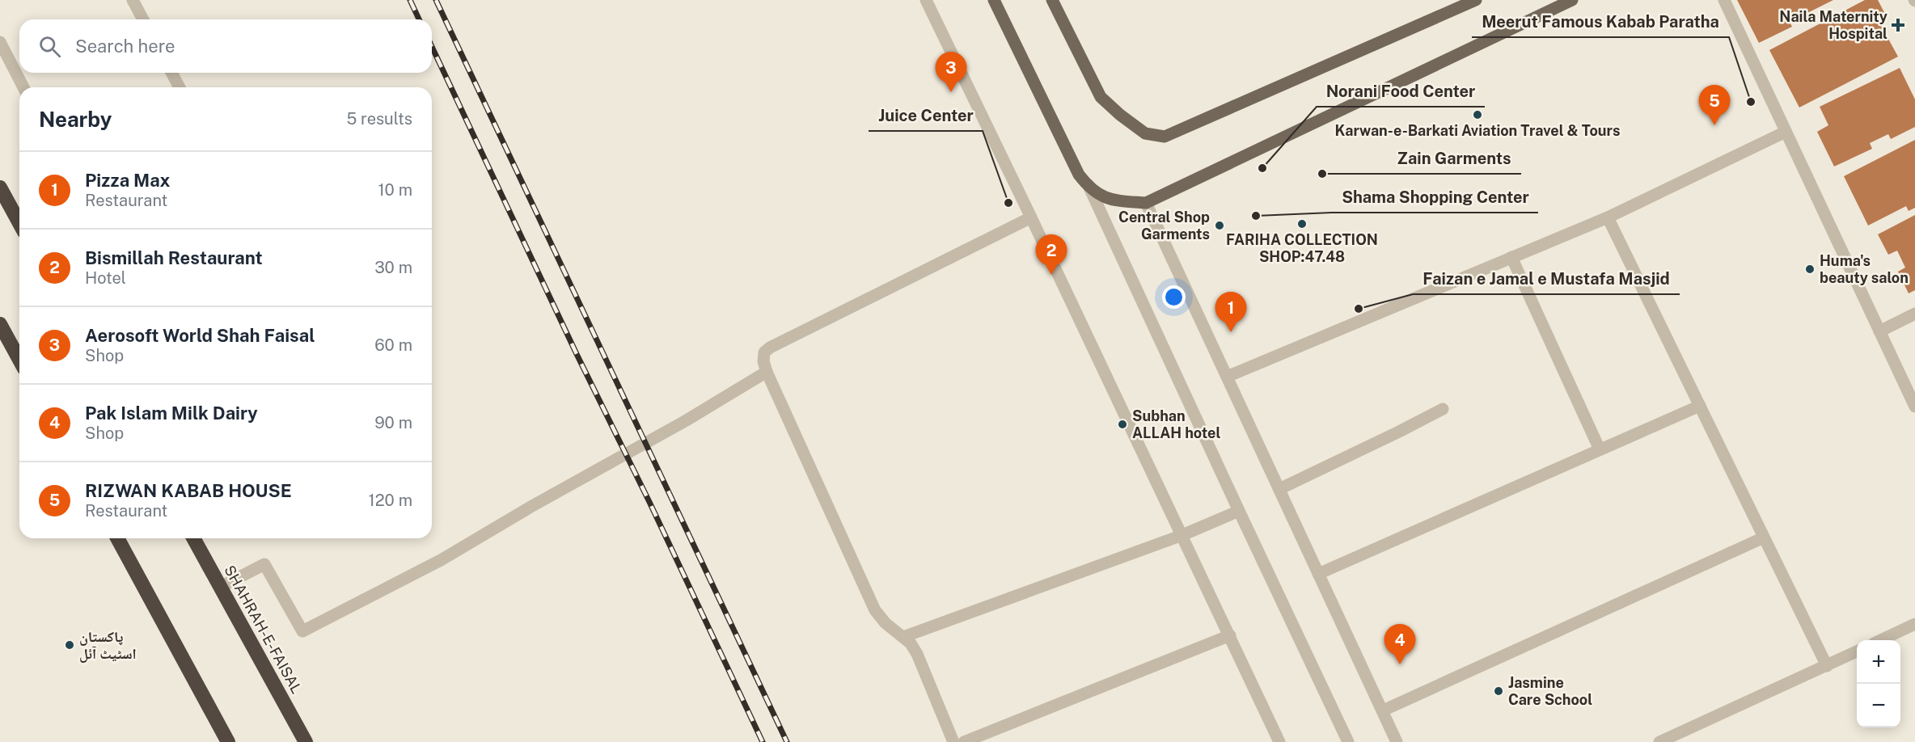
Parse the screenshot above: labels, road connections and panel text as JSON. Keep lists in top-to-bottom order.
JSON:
{
  "streets": {
    "highway": ["SHAHRAH-E-FAISAL"]
  },
  "places": {
    "health": ["Naila Maternity Hospital"],
    "other": [
      "Meerut Famous Kabab Paratha",
      "Karwan-e-Barkati Aviation Travel & Tours",
      "Norani Food Center",
      "Zain Garments",
      "Juice Center",
      "Shama Shopping Center",
      "FARIHA COLLECTION SHOP:47.48",
      "Central Shop Garments",
      "Huma's beauty salon",
      "Faizan e Jamal e Mustafa Masjid",
      "Subhan ALLAH hotel",
      "پاکستان اسٹیٹ آئل",
      "Jasmine Care School"
    ]
  },
  "page": {
    "search": "Search here",
    "pins": [
      "3",
      "5",
      "2",
      "1",
      "4"
    ],
    "heading": ["Nearby", "5 results"],
    "list": [
      {
        "mark": "1",
        "name": "Pizza Max",
        "note": "Restaurant",
        "value": "10 m"
      },
      {
        "mark": "2",
        "name": "Bismillah Restaurant",
        "note": "Hotel",
        "value": "30 m"
      },
      {
        "mark": "3",
        "name": "Aerosoft World Shah Faisal",
        "note": "Shop",
        "value": "60 m"
      },
      {
        "mark": "4",
        "name": "Pak Islam Milk Dairy",
        "note": "Shop",
        "value": "90 m"
      },
      {
        "mark": "5",
        "name": "RIZWAN KABAB HOUSE",
        "note": "Restaurant",
        "value": "120 m"
      }
    ],
    "map_buttons": ["+", "−"]
  }
}
